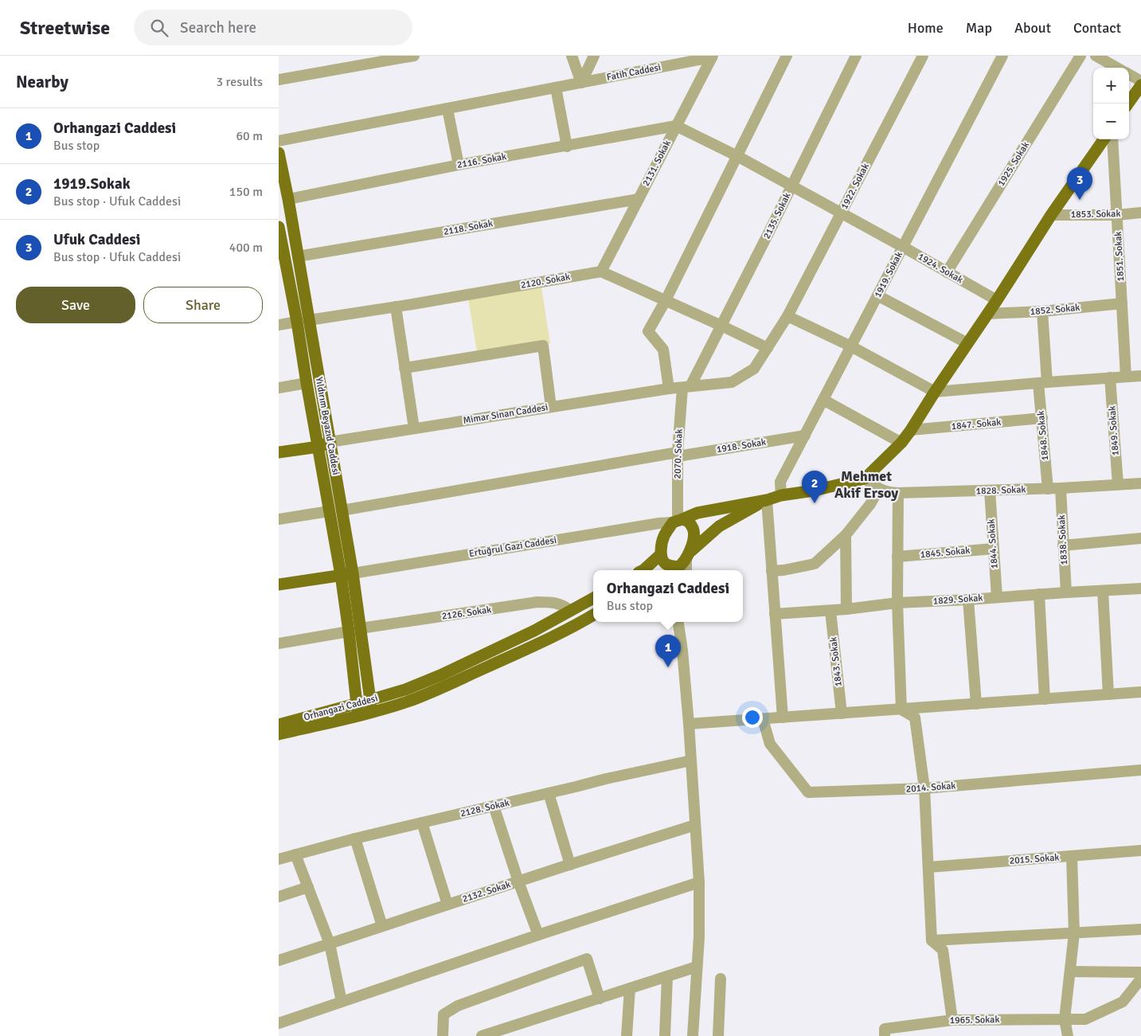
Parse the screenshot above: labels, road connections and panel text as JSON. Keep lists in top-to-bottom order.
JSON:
{
  "streets": {
    "main road": ["Mimar Sinan Caddesi", "Yıldırım Beyazıd Caddesi", "Orhangazi Caddesi"],
    "street": [
      "Fatih Caddesi",
      "2116. Sokak",
      "2131. Sokak",
      "1925. Sokak",
      "1922. Sokak",
      "1853. Sokak",
      "2135. Sokak",
      "2118. Sokak",
      "1851. Sokak",
      "1924. Sokak",
      "1919. Sokak",
      "2120. Sokak",
      "1852. Sokak",
      "1847. Sokak",
      "1849. Sokak",
      "1848. Sokak",
      "1918. Sokak",
      "2070. Sokak",
      "1828. Sokak",
      "1838. Sokak",
      "1844. Sokak",
      "Ertuğrul Gazi Caddesi",
      "1845. Sokak",
      "1829. Sokak",
      "2126. Sokak",
      "1843. Sokak",
      "2014. Sokak",
      "2128. Sokak",
      "2015. Sokak",
      "2132. Sokak",
      "1965. Sokak"
    ]
  },
  "crossings": [
    ["Fatih Caddesi", "2131. Sokak"],
    ["2116. Sokak", "2131. Sokak"],
    ["2116. Sokak", "1924. Sokak"],
    ["2116. Sokak", "Yıldırım Beyazıd Caddesi"],
    ["2131. Sokak", "2118. Sokak"],
    ["2131. Sokak", "1924. Sokak"],
    ["2131. Sokak", "2120. Sokak"],
    ["1925. Sokak", "1924. Sokak"],
    ["1922. Sokak", "1924. Sokak"],
    ["1922. Sokak", "Mimar Sinan Caddesi"],
    ["1853. Sokak", "1851. Sokak"],
    ["2135. Sokak", "1924. Sokak"],
    ["2135. Sokak", "Mimar Sinan Caddesi"],
    ["2135. Sokak", "2070. Sokak"],
    ["2118. Sokak", "Yıldırım Beyazıd Caddesi"],
    ["1851. Sokak", "1852. Sokak"],
    ["1924. Sokak", "1919. Sokak"],
    ["1919. Sokak", "1918. Sokak"],
    ["2120. Sokak", "Yıldırım Beyazıd Caddesi"],
    ["1852. Sokak", "1848. Sokak"],
    ["Mimar Sinan Caddesi", "Yıldırım Beyazıd Caddesi"],
    ["Mimar Sinan Caddesi", "2070. Sokak"],
    ["1847. Sokak", "1848. Sokak"],
    ["Yıldırım Beyazıd Caddesi", "1918. Sokak"],
    ["Yıldırım Beyazıd Caddesi", "Ertuğrul Gazi Caddesi"],
    ["Yıldırım Beyazıd Caddesi", "2126. Sokak"],
    ["Yıldırım Beyazıd Caddesi", "Orhangazi Caddesi"],
    ["1849. Sokak", "1828. Sokak"],
    ["1848. Sokak", "1828. Sokak"],
    ["1918. Sokak", "2070. Sokak"],
    ["2070. Sokak", "Ertuğrul Gazi Caddesi"],
    ["1828. Sokak", "1838. Sokak"],
    ["1828. Sokak", "1844. Sokak"],
    ["1838. Sokak", "1829. Sokak"],
    ["1844. Sokak", "1845. Sokak"],
    ["1844. Sokak", "1829. Sokak"],
    ["1829. Sokak", "1843. Sokak"],
    ["2126. Sokak", "Orhangazi Caddesi"]
  ],
  "districts": ["Mehmet Akif Ersoy"],
  "page": {
    "header": "Streetwise",
    "search": "Search here",
    "nav": [
      "Home",
      "Map",
      "About",
      "Contact"
    ],
    "heading": ["Nearby", "3 results"],
    "map_buttons": ["+", "−"],
    "list": [
      {
        "mark": "1",
        "name": "Orhangazi Caddesi",
        "note": "Bus stop",
        "value": "60 m"
      },
      {
        "mark": "2",
        "name": "1919.Sokak",
        "note": "Bus stop · Ufuk Caddesi",
        "value": "150 m"
      },
      {
        "mark": "3",
        "name": "Ufuk Caddesi",
        "note": "Bus stop · Ufuk Caddesi",
        "value": "400 m"
      }
    ],
    "pins": ["3", "2", "1"],
    "buttons": ["Save", "Share"],
    "popup": ["Orhangazi Caddesi", "Bus stop"]
  }
}
